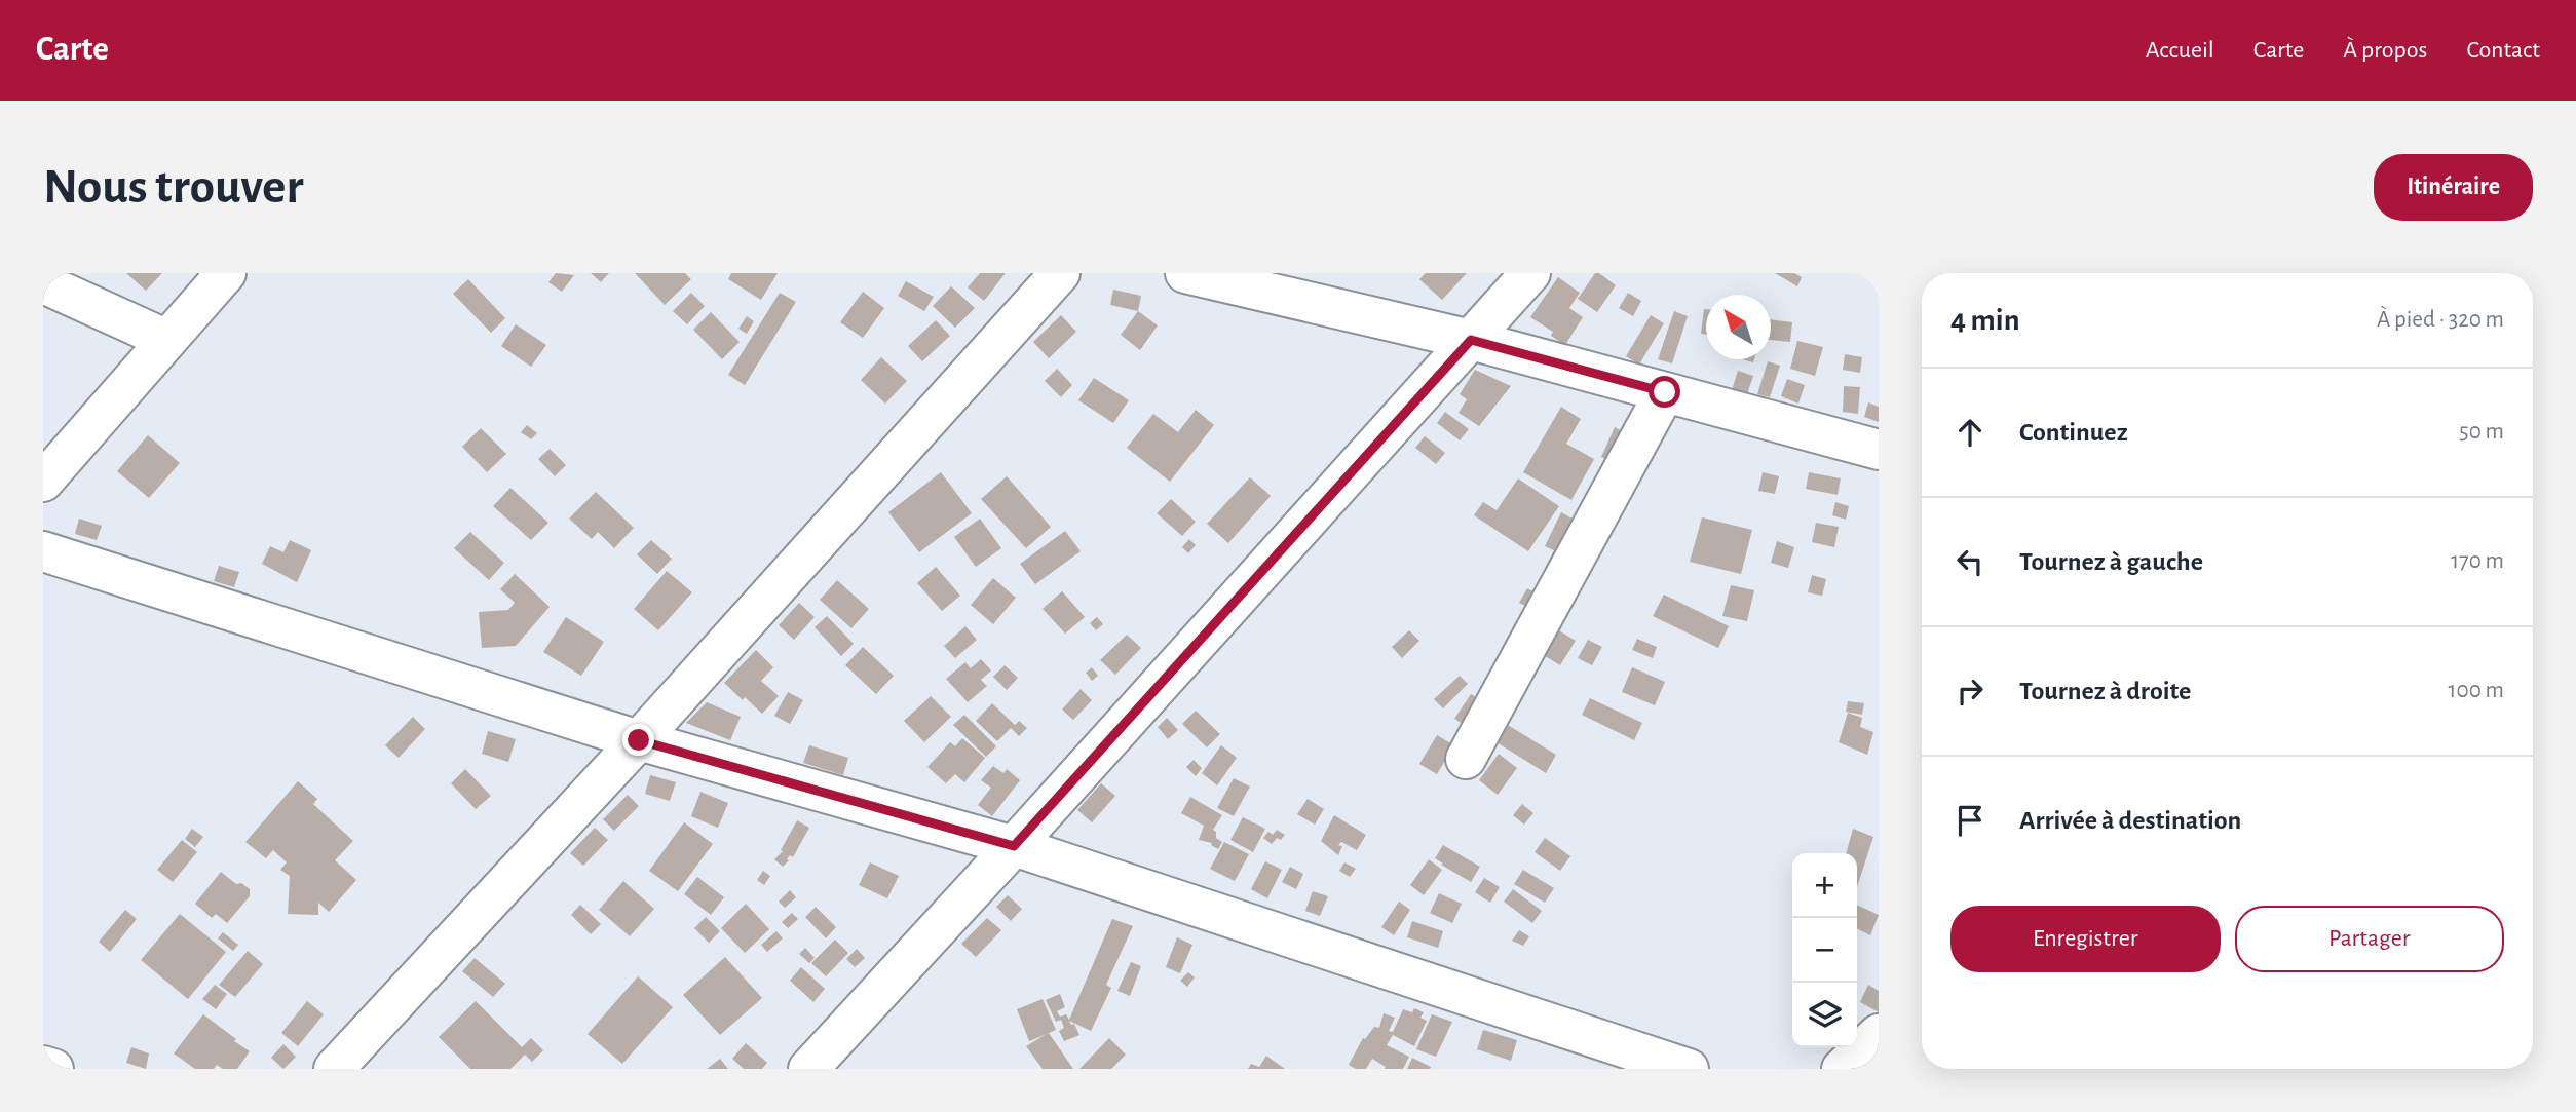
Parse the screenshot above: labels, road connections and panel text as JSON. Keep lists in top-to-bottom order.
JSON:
{
  "north": "top left",
  "page": {
    "header": "Carte",
    "nav": [
      "Accueil",
      "Carte",
      "À propos",
      "Contact"
    ],
    "buttons": [
      "Itinéraire",
      ["Enregistrer", "Partager"]
    ],
    "title": "Nous trouver",
    "heading": ["4 min", "À pied · 320 m"],
    "list": [
      ["Continuez", "50 m"],
      ["Tournez à gauche", "170 m"],
      ["Tournez à droite", "100 m"],
      "Arrivée à destination"
    ],
    "map_buttons": ["+", "−"]
  }
}
